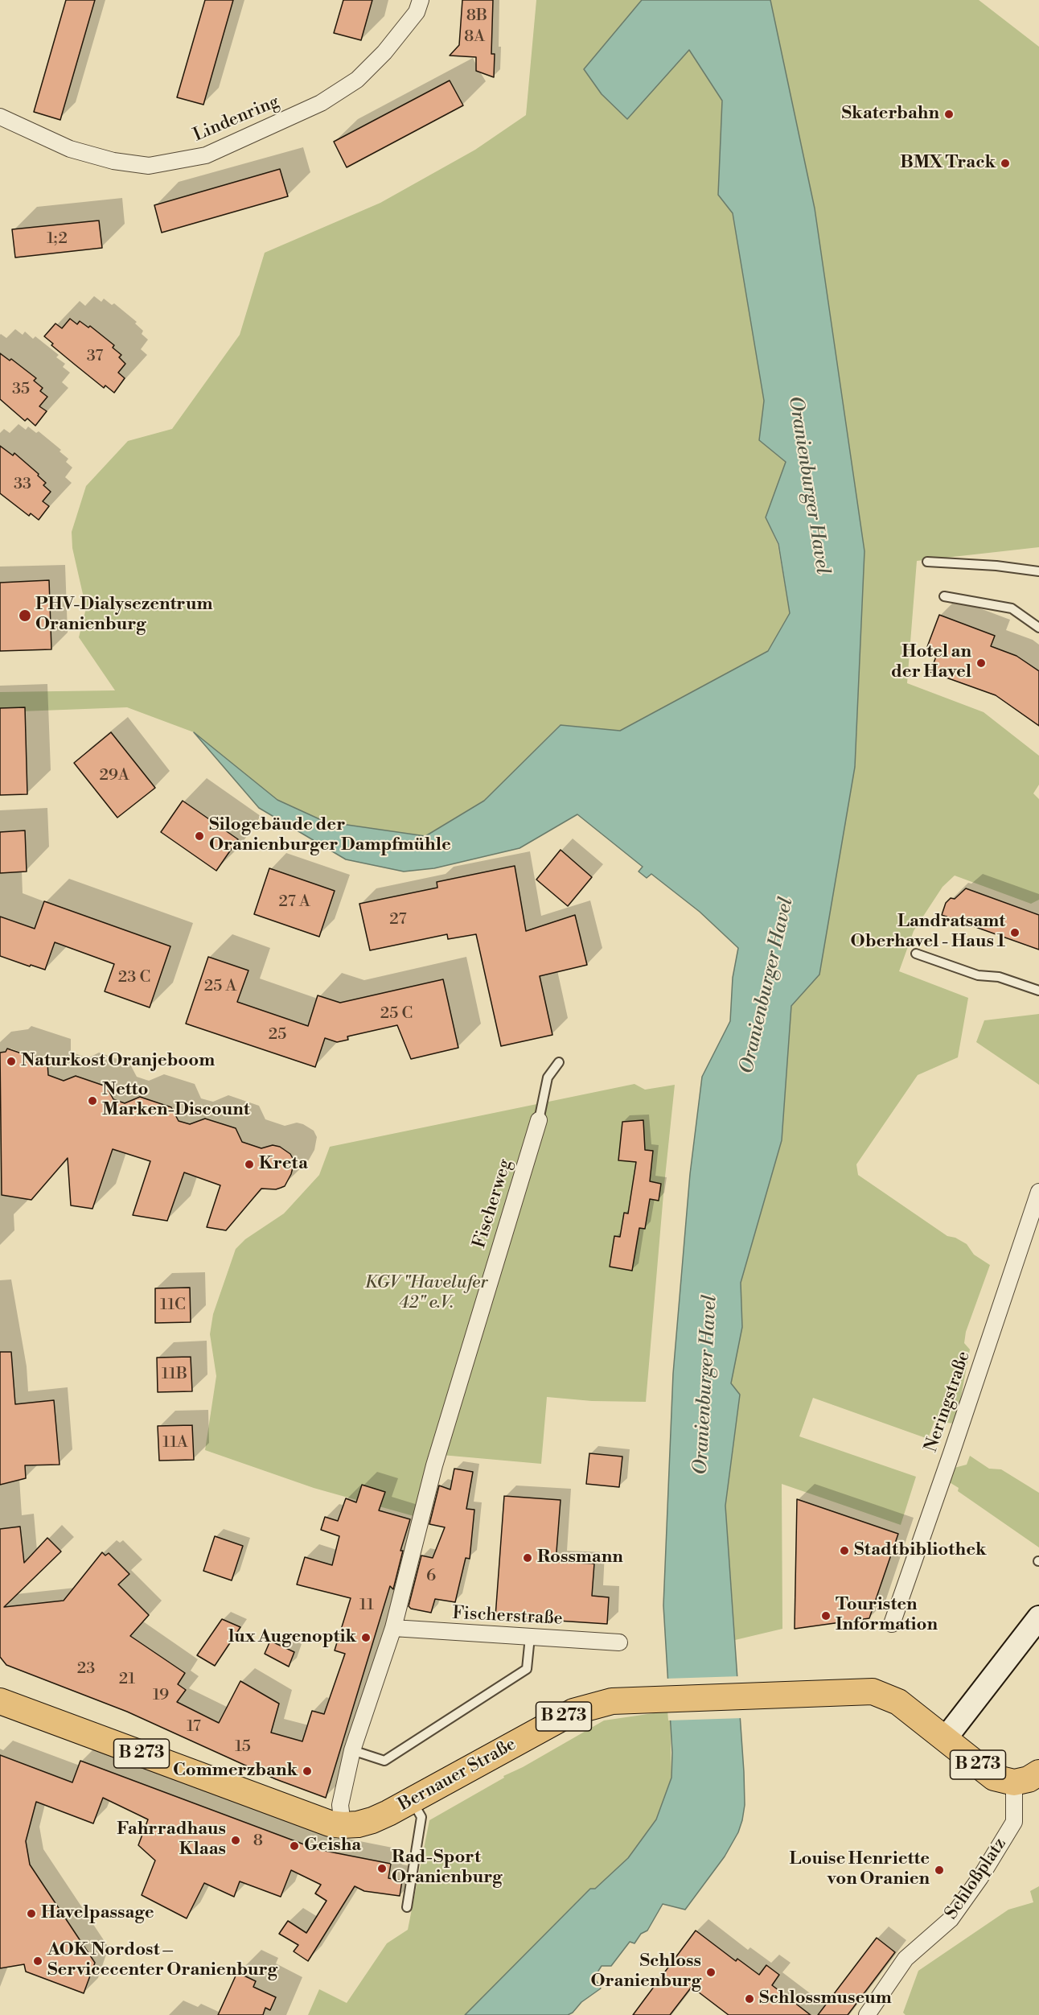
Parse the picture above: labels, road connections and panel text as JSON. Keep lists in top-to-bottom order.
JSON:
{
  "streets": {
    "main road": ["B 273", "Bernauer Straße"],
    "street": [
      "Lindenring",
      "Fischerweg",
      "Neringstraße",
      "Fischerstraße",
      "Schloßplatz"
    ]
  },
  "crossings": [
    ["Fischerweg", "Fischerstraße"],
    ["B 273", "Bernauer Straße"],
    ["B 273", "Schloßplatz"]
  ],
  "water": ["Oranienburger Havel"],
  "parks": ["KGV \"Havelufer 42\" e.V."],
  "places": [
    "Skaterbahn",
    "BMX Track",
    "PHV-Dialysezentrum Oranienburg",
    "Hotel an der Havel",
    "Silogebäude der Oranienburger Dampfmühle",
    "Landratsamt Oberhavel - Haus 1",
    "Naturkost Oranjeboom",
    "Netto Marken-Discount",
    "Kreta",
    "Stadtbibliothek",
    "Rossmann",
    "Touristen Information",
    "lux Augenoptik",
    "Commerzbank",
    "Fahrradhaus Klaas",
    "Geisha",
    "Rad-Sport Oranienburg",
    "Louise Henriette von Oranien",
    "Havelpassage",
    "AOK Nordost – Servicecenter Oranienburg",
    "Schloss Oranienburg",
    "Schlossmuseum"
  ],
  "house_numbers": [
    "8B",
    "8A",
    "1;2",
    "37",
    "35",
    "33",
    "29A",
    "27 A",
    "27",
    "23 C",
    "25 A",
    "25 C",
    "25",
    "11C",
    "11B",
    "11A",
    "6",
    "11",
    "23",
    "21",
    "19",
    "17",
    "15",
    "8"
  ]
}
